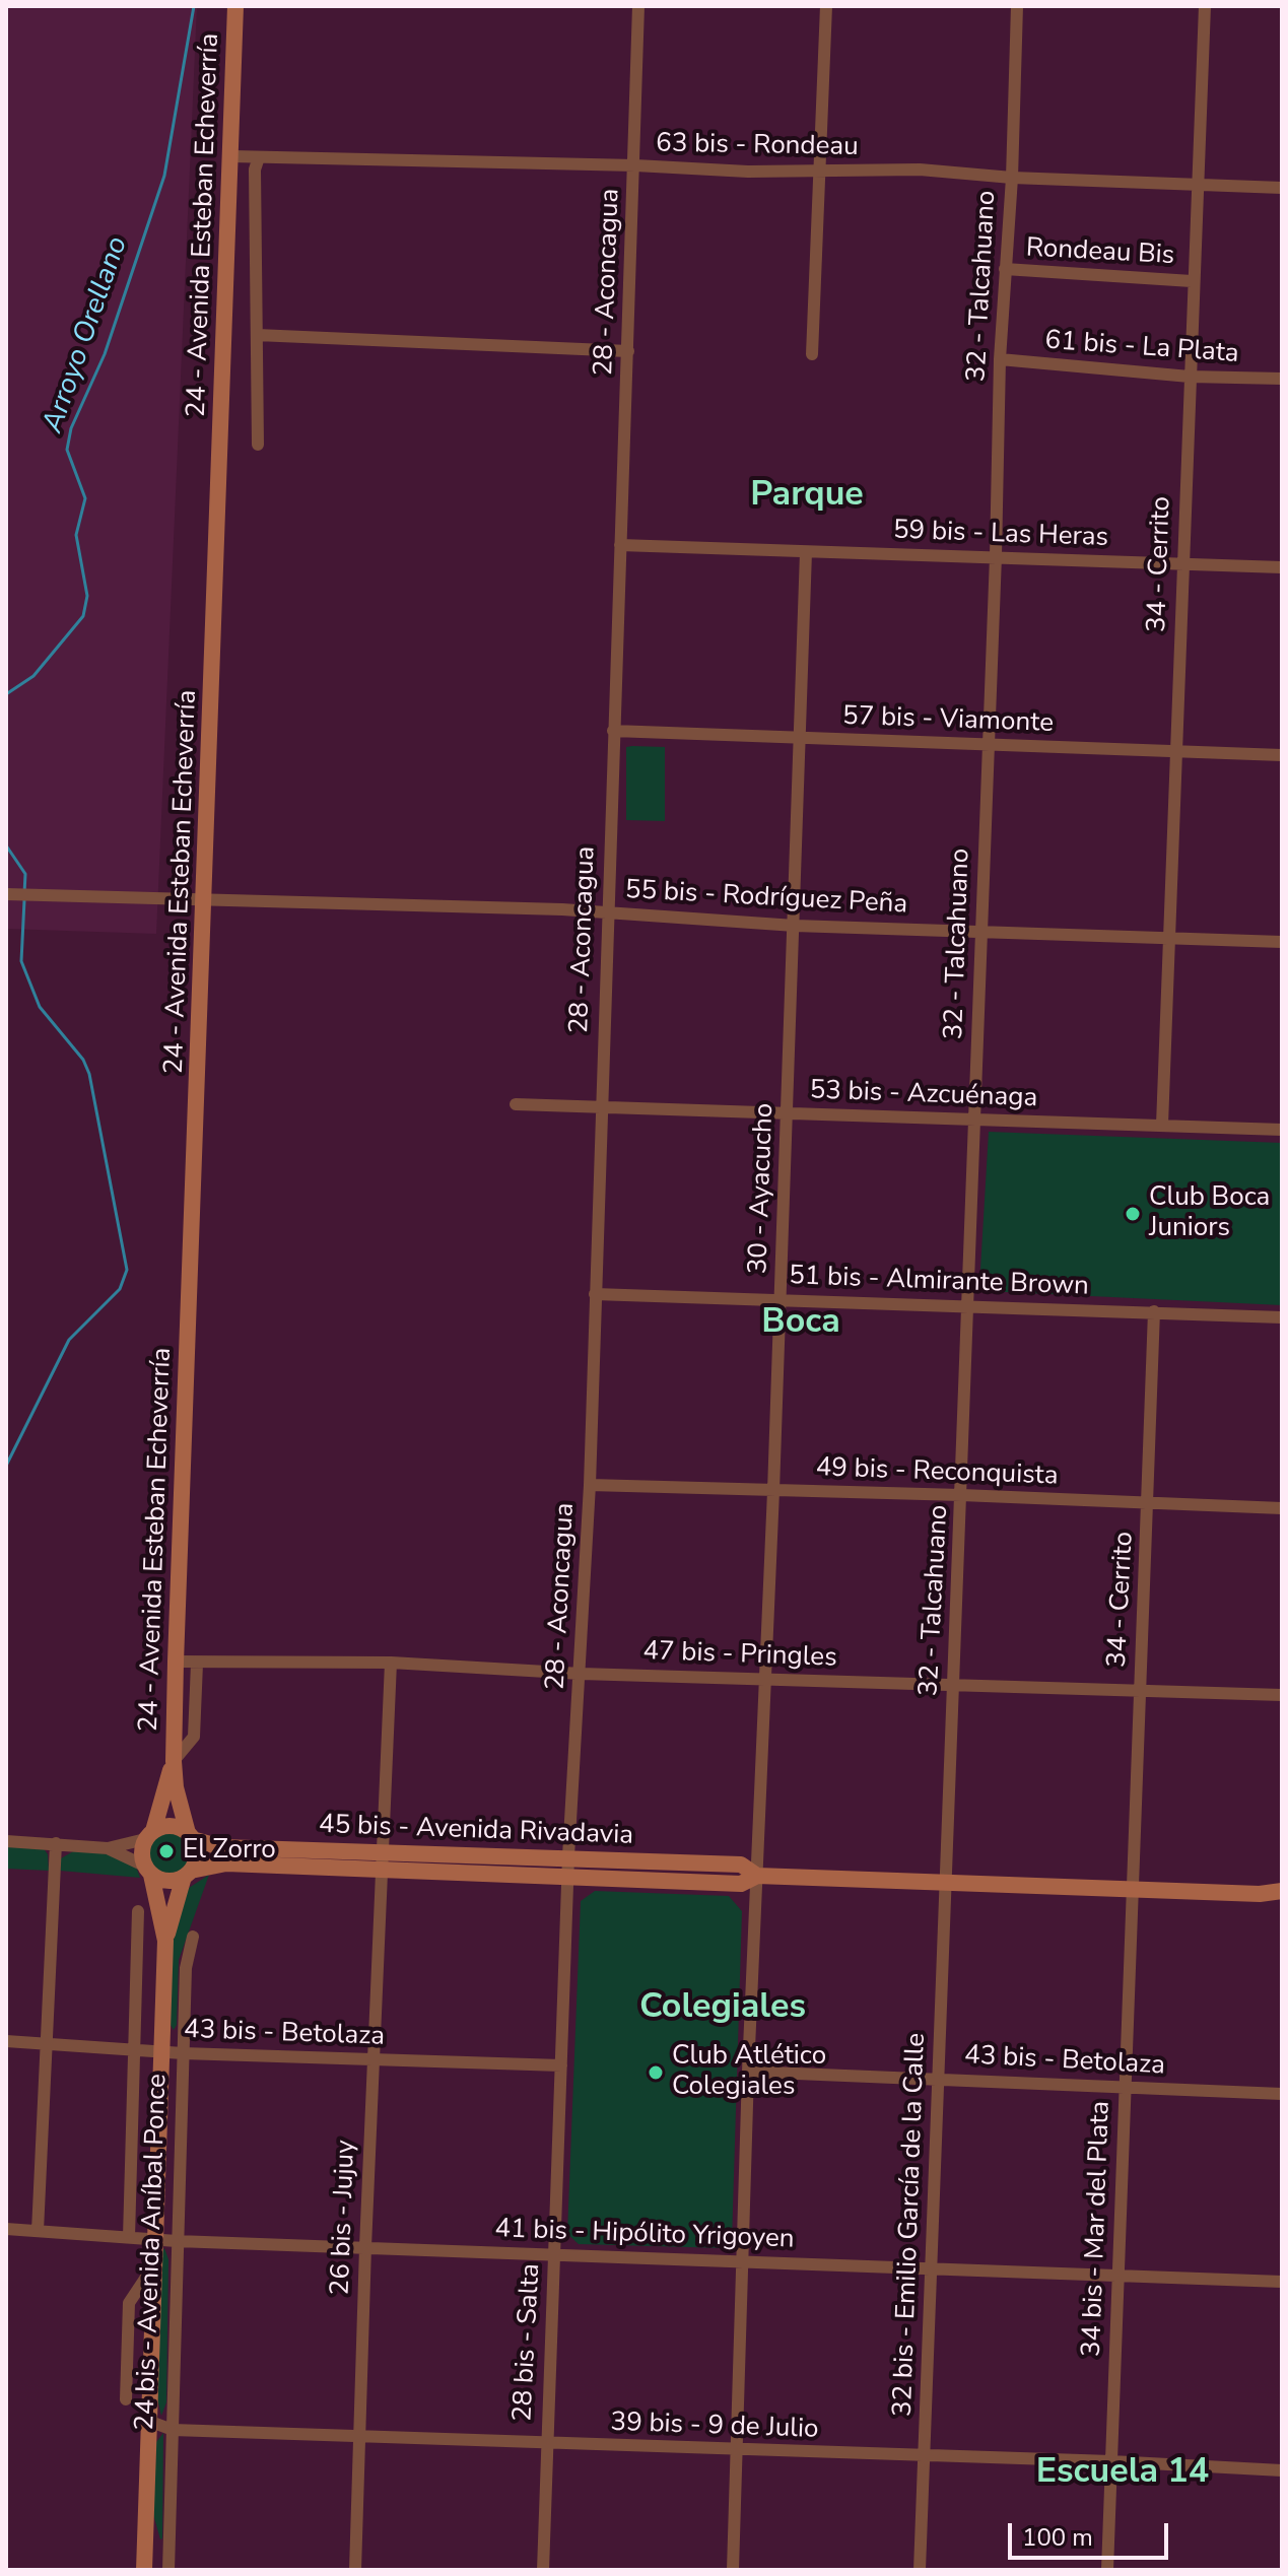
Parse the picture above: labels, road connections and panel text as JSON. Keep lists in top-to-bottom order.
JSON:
{
  "streets": {
    "main road": ["24 - Avenida Esteban Echeverría", "45 bis - Avenida Rivadavia", "24 bis - Avenida Aníbal Ponce"],
    "street": [
      "63 bis - Rondeau",
      "Rondeau Bis",
      "28 - Aconcagua",
      "32 - Talcahuano",
      "61 bis - La Plata",
      "59 bis - Las Heras",
      "34 - Cerrito",
      "57 bis - Viamonte",
      "55 bis - Rodríguez Peña",
      "53 bis - Azcuénaga",
      "30 - Ayacucho",
      "51 bis - Almirante Brown",
      "49 bis - Reconquista",
      "47 bis - Pringles",
      "43 bis - Betolaza",
      "26 bis - Jujuy",
      "32 bis - Emilio García de la Calle",
      "34 bis - Mar del Plata",
      "41 bis - Hipólito Yrigoyen",
      "28 bis - Salta",
      "39 bis - 9 de Julio"
    ]
  },
  "crossings": [
    ["63 bis - Rondeau", "24 - Avenida Esteban Echeverría"],
    ["63 bis - Rondeau", "28 - Aconcagua"],
    ["63 bis - Rondeau", "32 - Talcahuano"],
    ["63 bis - Rondeau", "34 - Cerrito"],
    ["24 - Avenida Esteban Echeverría", "55 bis - Rodríguez Peña"],
    ["24 - Avenida Esteban Echeverría", "47 bis - Pringles"],
    ["24 - Avenida Esteban Echeverría", "45 bis - Avenida Rivadavia"],
    ["24 - Avenida Esteban Echeverría", "24 bis - Avenida Aníbal Ponce"],
    ["Rondeau Bis", "32 - Talcahuano"],
    ["Rondeau Bis", "34 - Cerrito"],
    ["28 - Aconcagua", "59 bis - Las Heras"],
    ["28 - Aconcagua", "57 bis - Viamonte"],
    ["28 - Aconcagua", "55 bis - Rodríguez Peña"],
    ["28 - Aconcagua", "53 bis - Azcuénaga"],
    ["28 - Aconcagua", "51 bis - Almirante Brown"],
    ["28 - Aconcagua", "49 bis - Reconquista"],
    ["28 - Aconcagua", "47 bis - Pringles"],
    ["28 - Aconcagua", "45 bis - Avenida Rivadavia"],
    ["28 - Aconcagua", "28 bis - Salta"],
    ["32 - Talcahuano", "61 bis - La Plata"],
    ["32 - Talcahuano", "59 bis - Las Heras"],
    ["32 - Talcahuano", "57 bis - Viamonte"],
    ["32 - Talcahuano", "55 bis - Rodríguez Peña"],
    ["32 - Talcahuano", "53 bis - Azcuénaga"],
    ["32 - Talcahuano", "51 bis - Almirante Brown"],
    ["32 - Talcahuano", "49 bis - Reconquista"],
    ["32 - Talcahuano", "47 bis - Pringles"],
    ["32 - Talcahuano", "45 bis - Avenida Rivadavia"],
    ["32 - Talcahuano", "32 bis - Emilio García de la Calle"],
    ["61 bis - La Plata", "34 - Cerrito"],
    ["59 bis - Las Heras", "34 - Cerrito"],
    ["59 bis - Las Heras", "30 - Ayacucho"],
    ["34 - Cerrito", "57 bis - Viamonte"],
    ["34 - Cerrito", "55 bis - Rodríguez Peña"],
    ["34 - Cerrito", "53 bis - Azcuénaga"],
    ["34 - Cerrito", "51 bis - Almirante Brown"],
    ["34 - Cerrito", "49 bis - Reconquista"],
    ["34 - Cerrito", "47 bis - Pringles"],
    ["34 - Cerrito", "45 bis - Avenida Rivadavia"],
    ["34 - Cerrito", "34 bis - Mar del Plata"],
    ["57 bis - Viamonte", "30 - Ayacucho"],
    ["55 bis - Rodríguez Peña", "30 - Ayacucho"],
    ["53 bis - Azcuénaga", "30 - Ayacucho"],
    ["30 - Ayacucho", "51 bis - Almirante Brown"],
    ["30 - Ayacucho", "49 bis - Reconquista"],
    ["30 - Ayacucho", "47 bis - Pringles"],
    ["30 - Ayacucho", "45 bis - Avenida Rivadavia"],
    ["30 - Ayacucho", "43 bis - Betolaza"],
    ["30 - Ayacucho", "41 bis - Hipólito Yrigoyen"],
    ["30 - Ayacucho", "39 bis - 9 de Julio"],
    ["47 bis - Pringles", "26 bis - Jujuy"],
    ["45 bis - Avenida Rivadavia", "26 bis - Jujuy"],
    ["45 bis - Avenida Rivadavia", "32 bis - Emilio García de la Calle"],
    ["45 bis - Avenida Rivadavia", "34 bis - Mar del Plata"],
    ["45 bis - Avenida Rivadavia", "24 bis - Avenida Aníbal Ponce"],
    ["45 bis - Avenida Rivadavia", "28 bis - Salta"],
    ["43 bis - Betolaza", "26 bis - Jujuy"],
    ["43 bis - Betolaza", "32 bis - Emilio García de la Calle"],
    ["43 bis - Betolaza", "34 bis - Mar del Plata"],
    ["43 bis - Betolaza", "24 bis - Avenida Aníbal Ponce"],
    ["43 bis - Betolaza", "28 bis - Salta"],
    ["26 bis - Jujuy", "41 bis - Hipólito Yrigoyen"],
    ["26 bis - Jujuy", "39 bis - 9 de Julio"],
    ["32 bis - Emilio García de la Calle", "41 bis - Hipólito Yrigoyen"],
    ["32 bis - Emilio García de la Calle", "39 bis - 9 de Julio"],
    ["34 bis - Mar del Plata", "41 bis - Hipólito Yrigoyen"],
    ["34 bis - Mar del Plata", "39 bis - 9 de Julio"],
    ["41 bis - Hipólito Yrigoyen", "24 bis - Avenida Aníbal Ponce"],
    ["41 bis - Hipólito Yrigoyen", "28 bis - Salta"],
    ["24 bis - Avenida Aníbal Ponce", "39 bis - 9 de Julio"],
    ["28 bis - Salta", "39 bis - 9 de Julio"]
  ],
  "districts": [
    "Parque",
    "Boca",
    "Colegiales",
    "Escuela 14"
  ],
  "water": ["Arroyo Orellano"],
  "places": ["Club Boca Juniors", "El Zorro", "Club Atlético Colegiales"],
  "scale_bar": "100 m"
}
